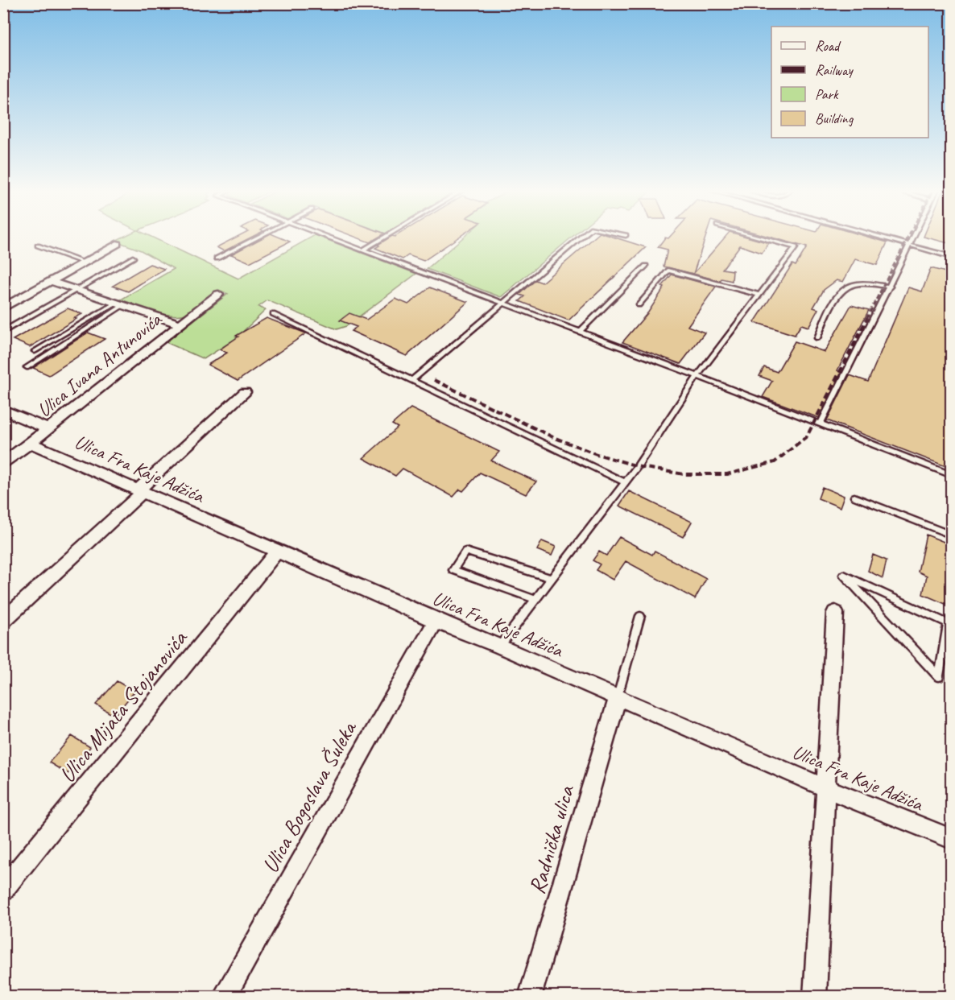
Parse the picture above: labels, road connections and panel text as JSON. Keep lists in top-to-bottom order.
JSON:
{
  "streets": {
    "street": [
      "Ulica Ivana Antunovića",
      "Ulica Fra Kaje Adžića",
      "Ulica Mijata Stojanovića",
      "Ulica Bogoslava Šuleka",
      "Radnička ulica"
    ]
  },
  "crossings": [
    ["Ulica Ivana Antunovića", "Ulica Fra Kaje Adžića"],
    ["Ulica Fra Kaje Adžića", "Ulica Mijata Stojanovića"],
    ["Ulica Fra Kaje Adžića", "Ulica Bogoslava Šuleka"],
    ["Ulica Fra Kaje Adžića", "Radnička ulica"]
  ],
  "legend": [
    "Road",
    "Railway",
    "Park",
    "Building"
  ]
}
